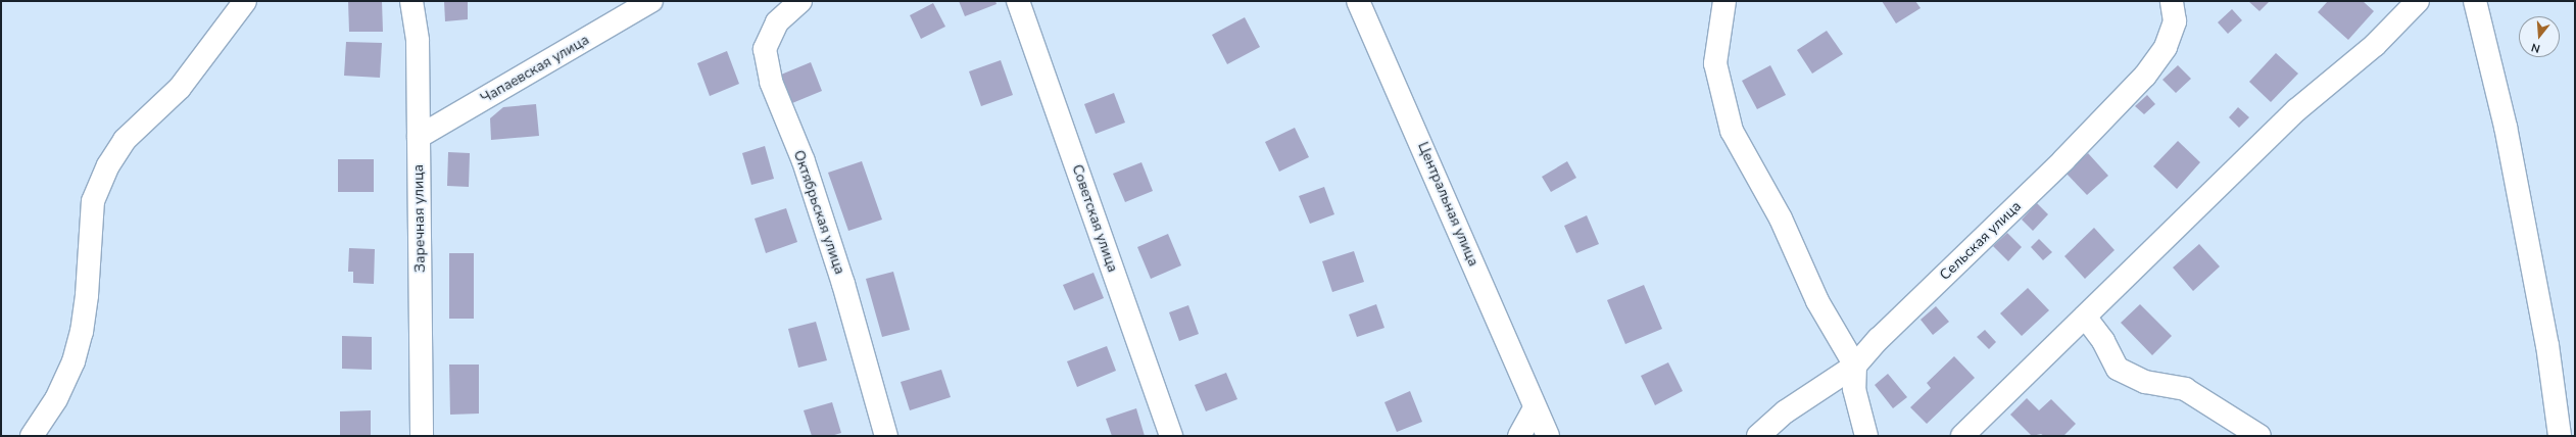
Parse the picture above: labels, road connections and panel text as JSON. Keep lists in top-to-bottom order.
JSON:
{
  "streets": {
    "street": [
      "Чапаевская улица",
      "Центральная улица",
      "Октябрьская улица",
      "Заречная улица",
      "Советская улица",
      "Сельская улица"
    ]
  },
  "crossings": [
    ["Чапаевская улица", "Заречная улица"]
  ],
  "north": "bottom"
}
